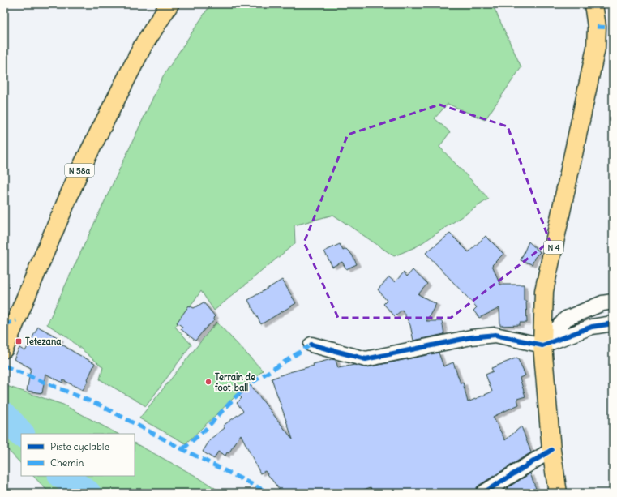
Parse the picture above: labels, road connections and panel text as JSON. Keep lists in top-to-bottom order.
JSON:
{
  "streets": {
    "main road": ["N 58a", "N 4"]
  },
  "places": {
    "transit": ["Tetezana"],
    "other": ["Terrain de foot-ball"]
  },
  "legend": ["Piste cyclable", "Chemin"]
}
